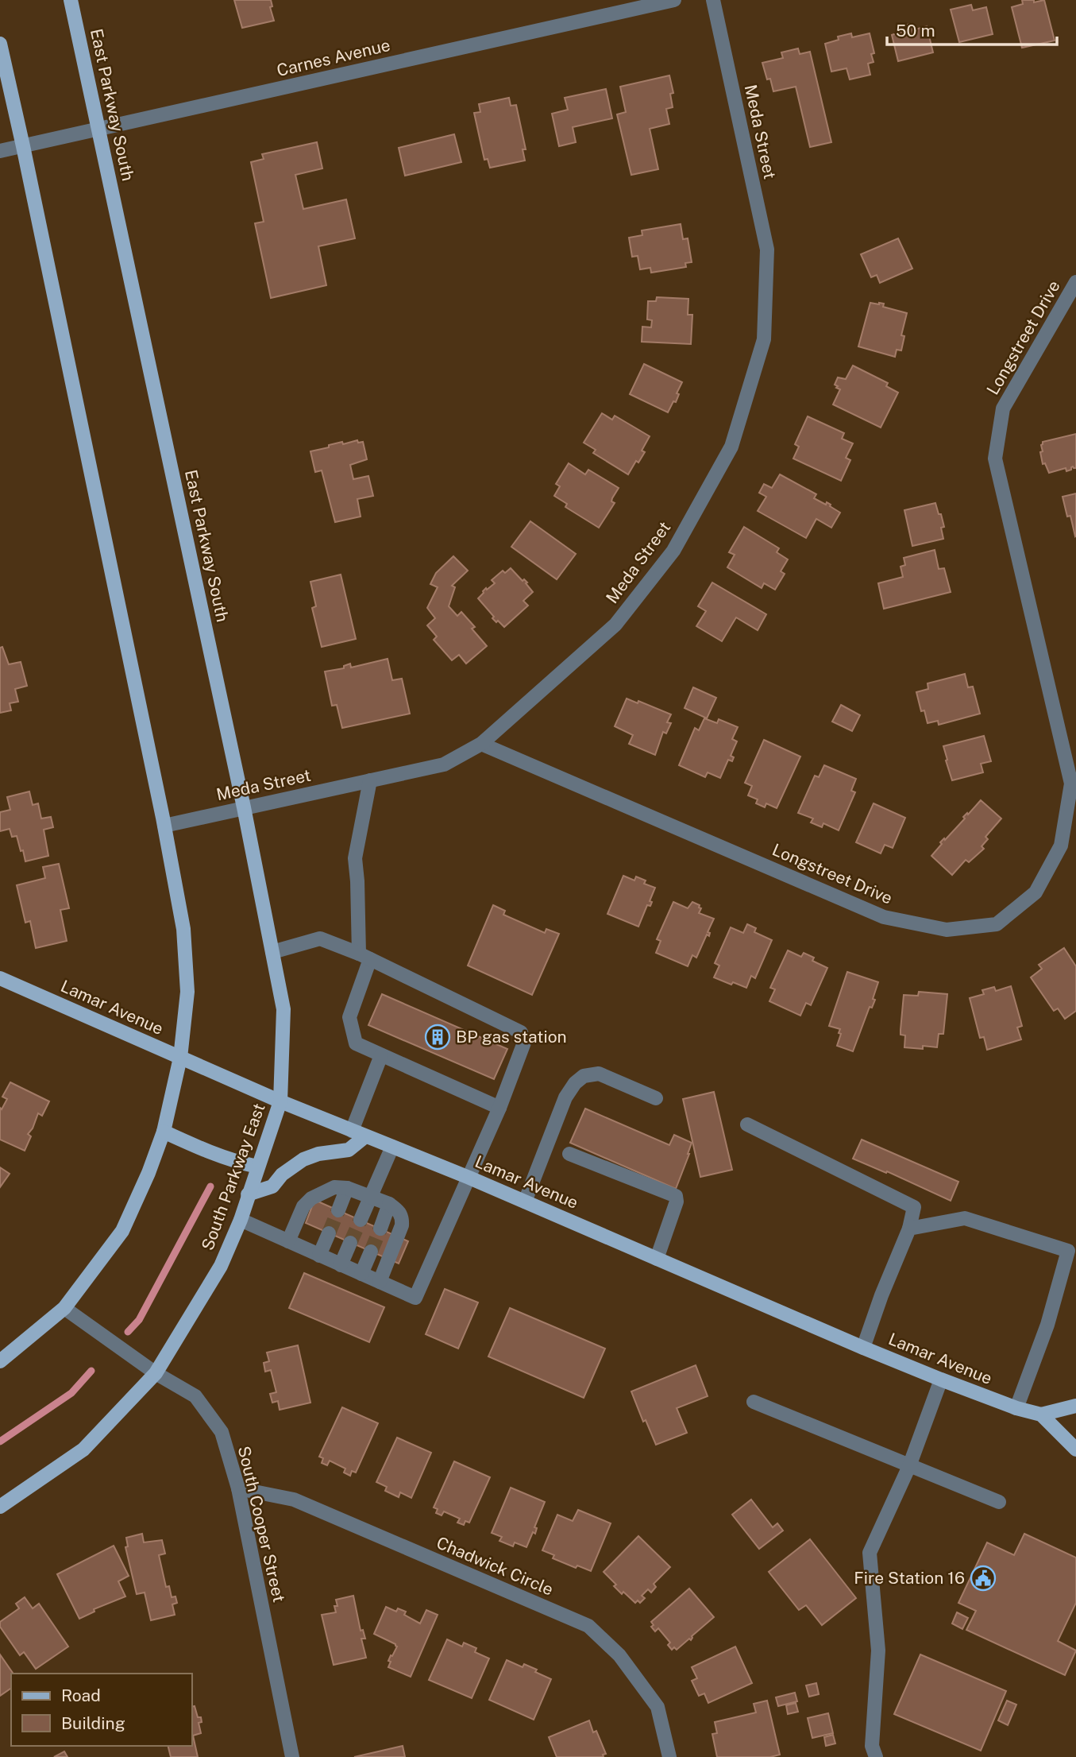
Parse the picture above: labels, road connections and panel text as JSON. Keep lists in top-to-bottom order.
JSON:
{
  "streets": {
    "main road": ["East Parkway South", "Lamar Avenue", "South Parkway East"],
    "street": [
      "Carnes Avenue",
      "Meda Street",
      "Longstreet Drive",
      "South Cooper Street",
      "Chadwick Circle"
    ]
  },
  "crossings": [
    ["Carnes Avenue", "East Parkway South"],
    ["East Parkway South", "Meda Street"],
    ["East Parkway South", "Lamar Avenue"],
    ["East Parkway South", "South Parkway East"],
    ["Meda Street", "Longstreet Drive"],
    ["Lamar Avenue", "South Parkway East"],
    ["South Parkway East", "South Cooper Street"],
    ["South Cooper Street", "Chadwick Circle"]
  ],
  "places": {
    "building": ["BP gas station"],
    "public building": ["Fire Station 16"]
  },
  "legend": ["Road", "Building"],
  "scale_bar": "50 m"
}
